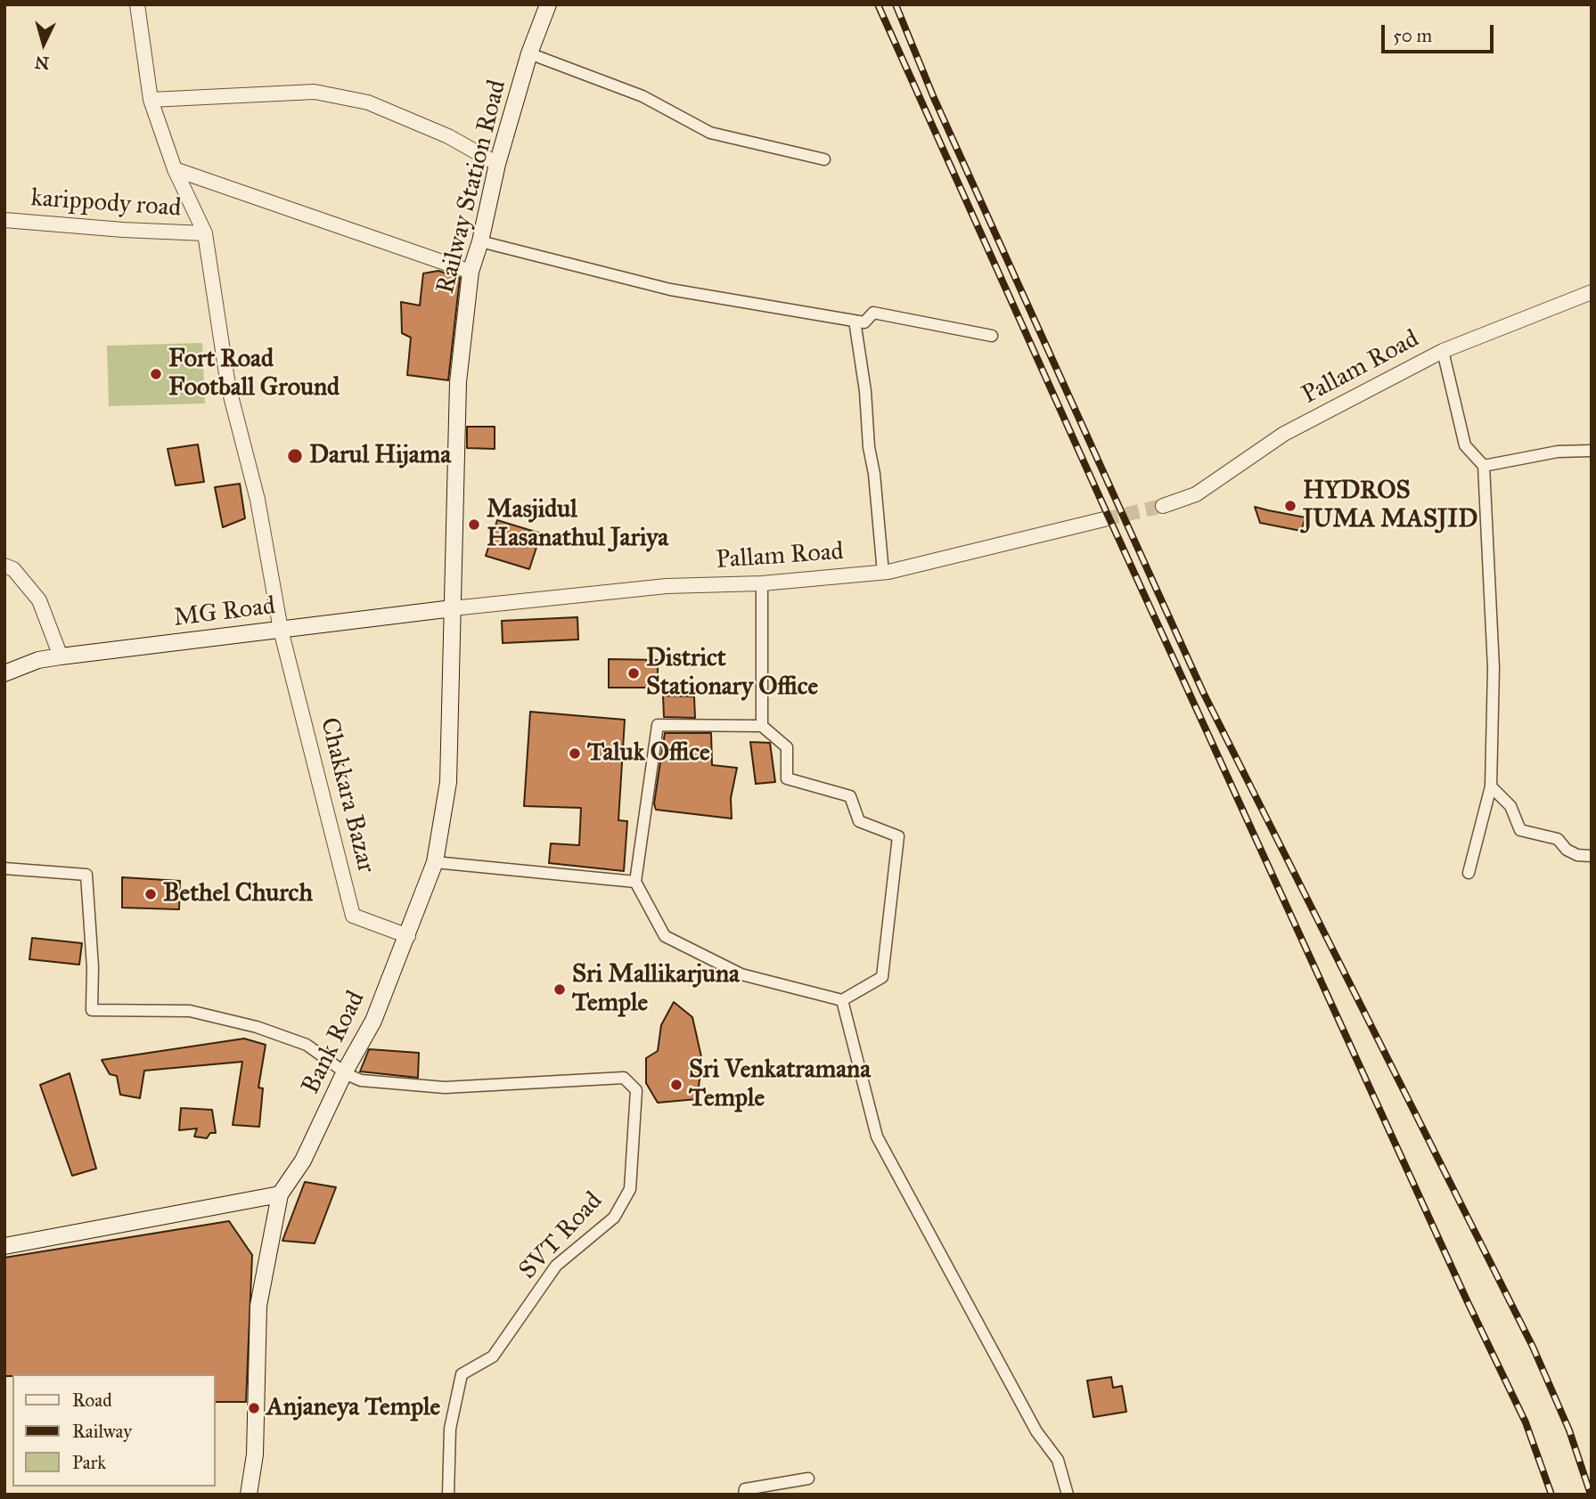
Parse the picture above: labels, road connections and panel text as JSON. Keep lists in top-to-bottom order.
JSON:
{
  "streets": {
    "main road": ["Railway Station Road", "MG Road", "Bank Road"],
    "street": [
      "karippody road",
      "Pallam Road",
      "Chakkara Bazar",
      "SVT Road"
    ]
  },
  "crossings": [
    ["Railway Station Road", "Pallam Road"],
    ["Railway Station Road", "MG Road"],
    ["Railway Station Road", "Bank Road"],
    ["Pallam Road", "MG Road"],
    ["Pallam Road", "Bank Road"],
    ["MG Road", "Chakkara Bazar"],
    ["MG Road", "Bank Road"],
    ["Chakkara Bazar", "Bank Road"],
    ["Bank Road", "SVT Road"]
  ],
  "places": [
    "Fort Road Football Ground",
    "Darul Hijama",
    "HYDROS JUMA MASJID",
    "Masjidul Hasanathul Jariya",
    "District Stationary Office",
    "Taluk Office",
    "Bethel Church",
    "Sri Mallikarjuna Temple",
    "Sri Venkatramana Temple",
    "Anjaneya Temple"
  ],
  "legend": ["Road", "Railway", "Park"],
  "scale_bar": "50 m",
  "north": "bottom"
}
